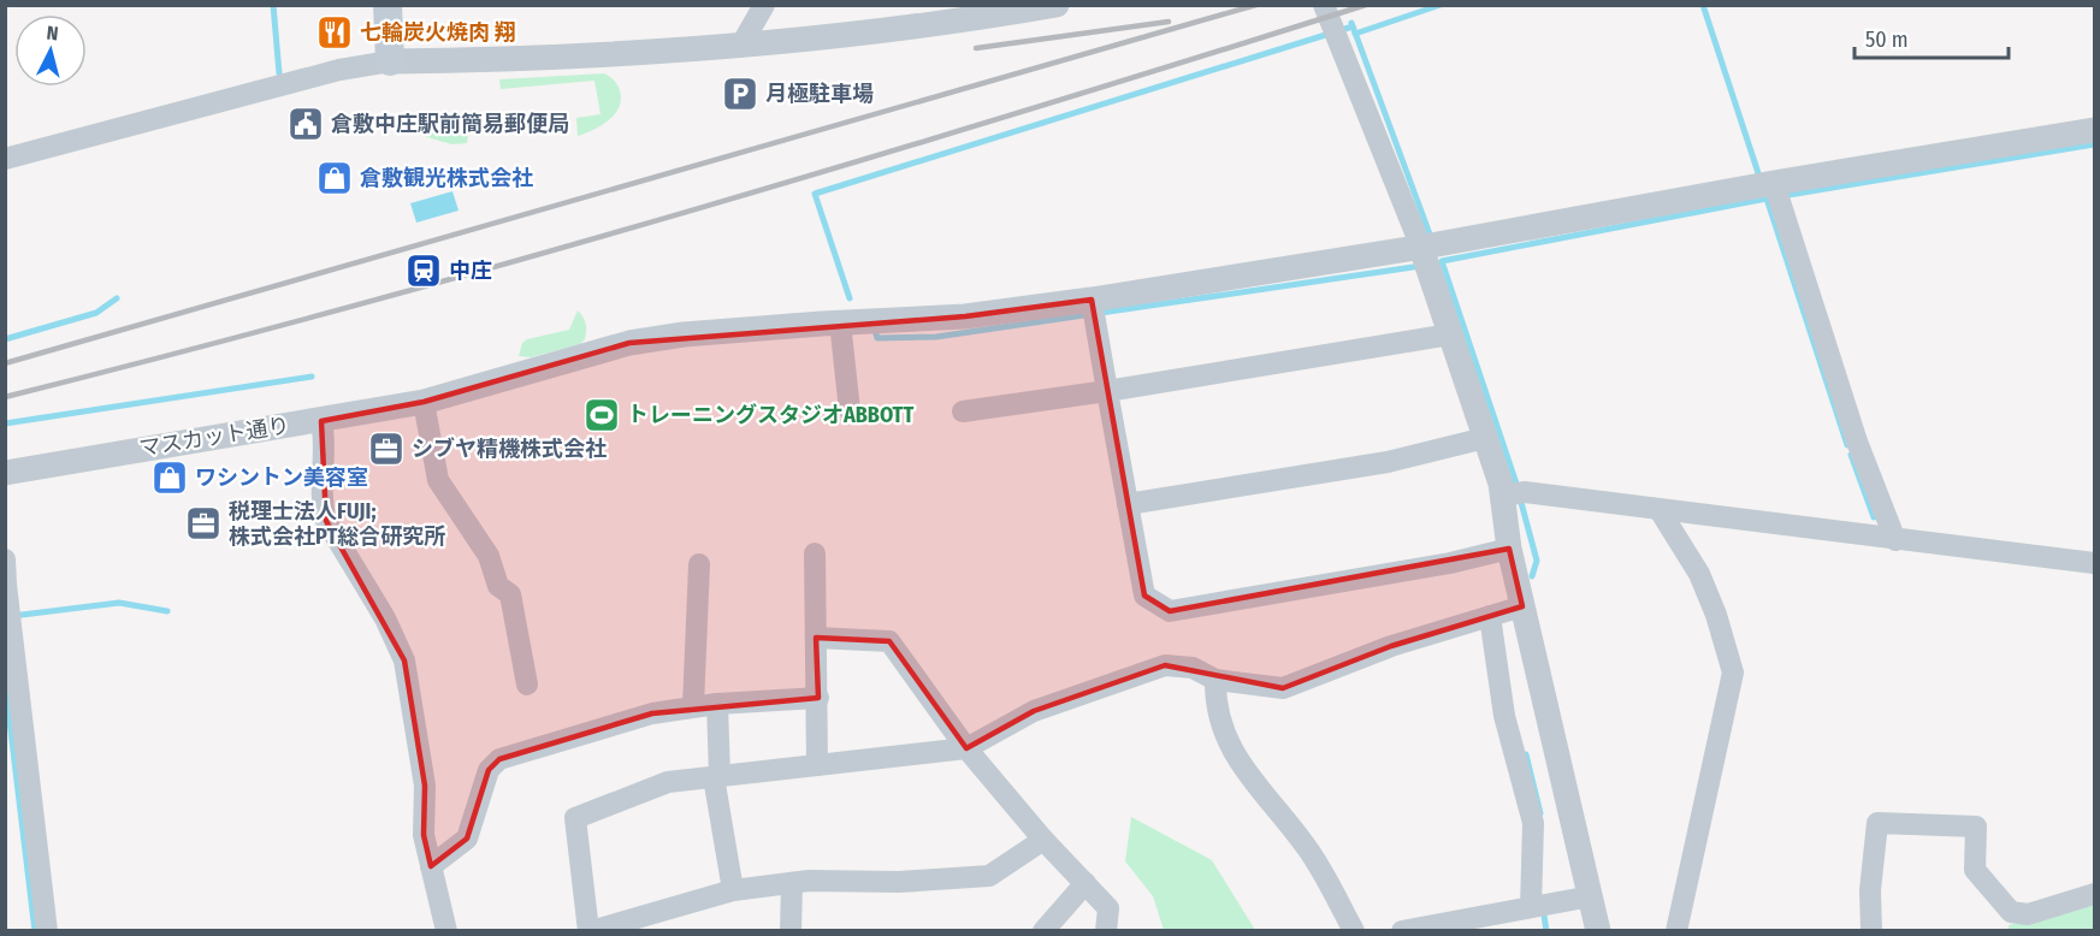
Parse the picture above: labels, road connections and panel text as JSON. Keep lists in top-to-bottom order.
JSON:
{
  "streets": {
    "street": ["マスカット通り"]
  },
  "places": {
    "restaurant": ["七輪炭火焼肉 翔"],
    "parking": ["月極駐車場"],
    "public building": ["倉敷中庄駅前簡易郵便局"],
    "shop": ["倉敷観光株式会社", "ワシントン美容室"],
    "station": ["中庄"],
    "sports": ["トレーニングスタジオABBOTT"],
    "office": ["シブヤ精機株式会社", "税理士法人FUJI; 株式会社PT総合研究所"]
  },
  "scale_bar": "50 m",
  "north": "top"
}
